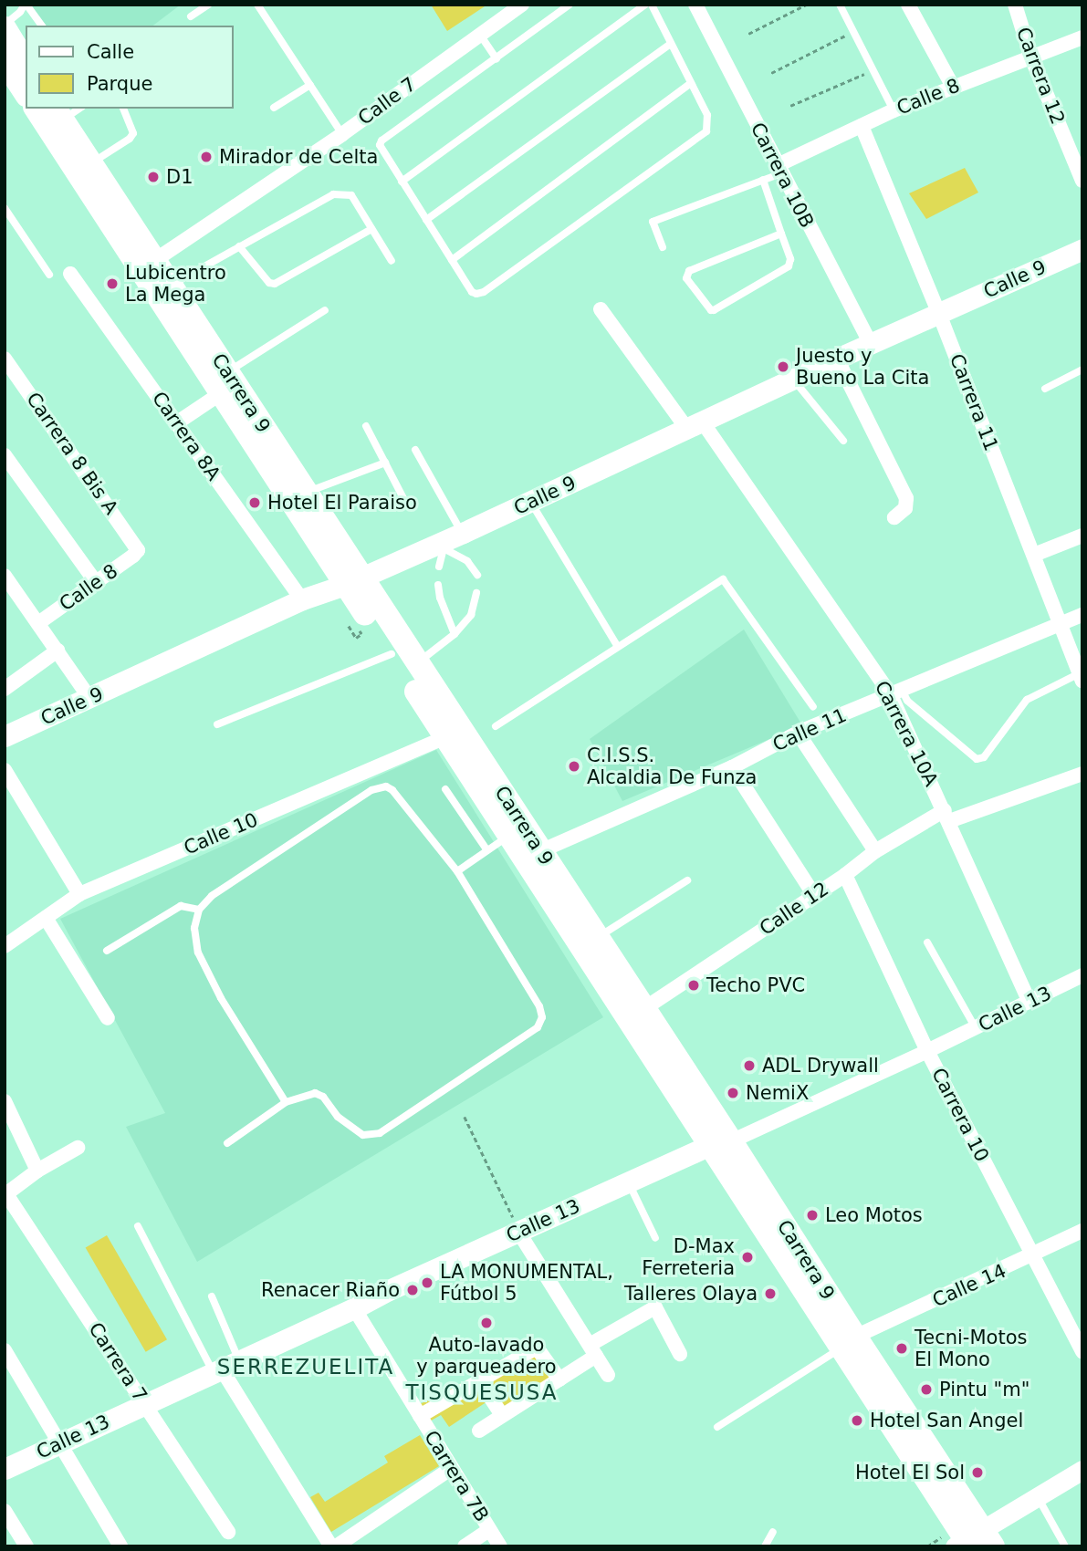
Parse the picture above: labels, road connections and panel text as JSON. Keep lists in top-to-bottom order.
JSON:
{
  "streets": {
    "main road": ["Calle 9", "Carrera 9", "Calle 13"],
    "street": [
      "Carrera 12",
      "Calle 8",
      "Calle 7",
      "Carrera 10B",
      "Carrera 11",
      "Carrera 8A",
      "Carrera 8 Bis A",
      "Calle 11",
      "Carrera 10A",
      "Calle 10",
      "Calle 12",
      "Carrera 10",
      "Calle 14",
      "Carrera 7",
      "Carrera 7B"
    ]
  },
  "crossings": [
    ["Carrera 12", "Calle 8"],
    ["Calle 8", "Carrera 10B"],
    ["Calle 8", "Carrera 11"],
    ["Calle 8", "Carrera 8 Bis A"],
    ["Calle 7", "Carrera 9"],
    ["Carrera 10B", "Calle 9"],
    ["Calle 9", "Carrera 9"],
    ["Calle 9", "Carrera 11"],
    ["Calle 9", "Carrera 8A"],
    ["Calle 9", "Carrera 10A"],
    ["Carrera 9", "Calle 11"],
    ["Carrera 9", "Calle 10"],
    ["Carrera 9", "Calle 12"],
    ["Carrera 9", "Calle 13"],
    ["Carrera 9", "Calle 14"],
    ["Carrera 11", "Calle 11"],
    ["Calle 11", "Carrera 10A"],
    ["Carrera 10A", "Calle 12"],
    ["Carrera 10A", "Calle 13"],
    ["Calle 12", "Carrera 10"],
    ["Calle 13", "Carrera 10"],
    ["Calle 13", "Carrera 7"],
    ["Calle 13", "Carrera 7B"],
    ["Carrera 10", "Calle 14"]
  ],
  "districts": ["SERREZUELITA", "TISQUESUSA"],
  "places": [
    "Mirador de Celta",
    "D1",
    "Lubicentro La Mega",
    "Juesto y Bueno La Cita",
    "Hotel El Paraiso",
    "C.I.S.S. Alcaldia De Funza",
    "Techo PVC",
    "ADL Drywall",
    "NemiX",
    "Leo Motos",
    "D-Max Ferreteria",
    "LA MONUMENTAL, Fútbol 5",
    "Renacer Riaño",
    "Talleres Olaya",
    "Auto-lavado y parqueadero",
    "Tecni-Motos El Mono",
    "Pintu \"m\"",
    "Hotel San Angel",
    "Hotel El Sol"
  ],
  "legend": ["Calle", "Parque"]
}
